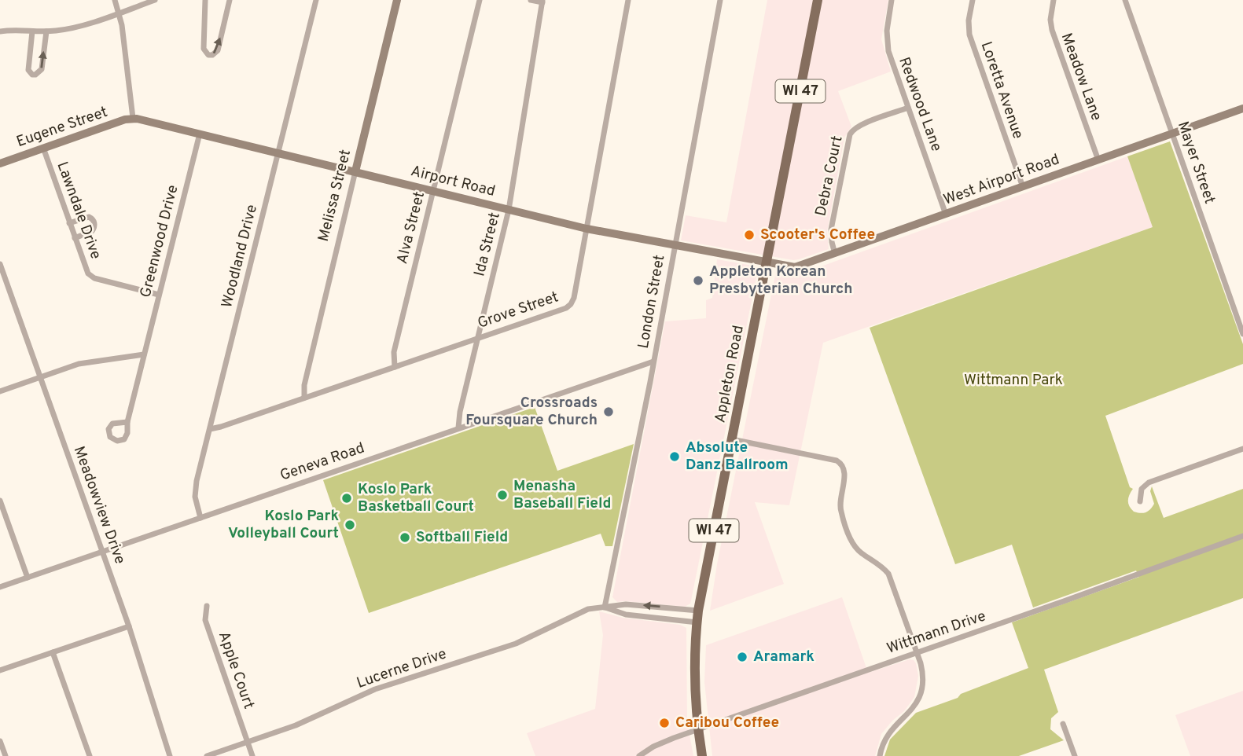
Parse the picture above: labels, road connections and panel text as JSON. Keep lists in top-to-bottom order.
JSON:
{
  "streets": {
    "main road": ["WI 47", "Appleton Road"],
    "street": [
      "Meadow Lane",
      "Loretta Avenue",
      "Redwood Lane",
      "Eugene Street",
      "Mayer Street",
      "Debra Court",
      "West Airport Road",
      "Airport Road",
      "Melissa Street",
      "Lawndale Drive",
      "Alva Street",
      "Greenwood Drive",
      "Ida Street",
      "Woodland Drive",
      "London Street",
      "Grove Street",
      "Geneva Road",
      "Meadowview Drive",
      "Wittmann Drive",
      "Lucerne Drive",
      "Apple Court"
    ]
  },
  "crossings": [
    ["Meadow Lane", "West Airport Road"],
    ["Loretta Avenue", "West Airport Road"],
    ["Redwood Lane", "Debra Court"],
    ["Redwood Lane", "West Airport Road"],
    ["Eugene Street", "Airport Road"],
    ["Eugene Street", "Lawndale Drive"],
    ["Mayer Street", "West Airport Road"],
    ["Debra Court", "West Airport Road"],
    ["West Airport Road", "Airport Road"],
    ["West Airport Road", "Appleton Road"],
    ["Airport Road", "Melissa Street"],
    ["Airport Road", "Alva Street"],
    ["Airport Road", "Greenwood Drive"],
    ["Airport Road", "Ida Street"],
    ["Airport Road", "Woodland Drive"],
    ["Airport Road", "London Street"],
    ["Airport Road", "Grove Street"],
    ["Airport Road", "Appleton Road"],
    ["Melissa Street", "Grove Street"],
    ["Lawndale Drive", "Greenwood Drive"],
    ["Alva Street", "Grove Street"],
    ["Ida Street", "Grove Street"],
    ["Ida Street", "Geneva Road"],
    ["Woodland Drive", "Grove Street"],
    ["Woodland Drive", "Geneva Road"],
    ["London Street", "Geneva Road"],
    ["London Street", "Lucerne Drive"],
    ["Appleton Road", "Wittmann Drive"],
    ["Appleton Road", "Lucerne Drive"],
    ["Geneva Road", "Meadowview Drive"],
    ["Lucerne Drive", "Apple Court"]
  ],
  "parks": ["Wittmann Park"],
  "places": [
    "Scooter's Coffee",
    "Appleton Korean Presbyterian Church",
    "Crossroads Foursquare Church",
    "Absolute Danz Ballroom",
    "Menasha Baseball Field",
    "Koslo Park Basketball Court",
    "Koslo Park Volleyball Court",
    "Softball Field",
    "Aramark",
    "Caribou Coffee"
  ]
}
